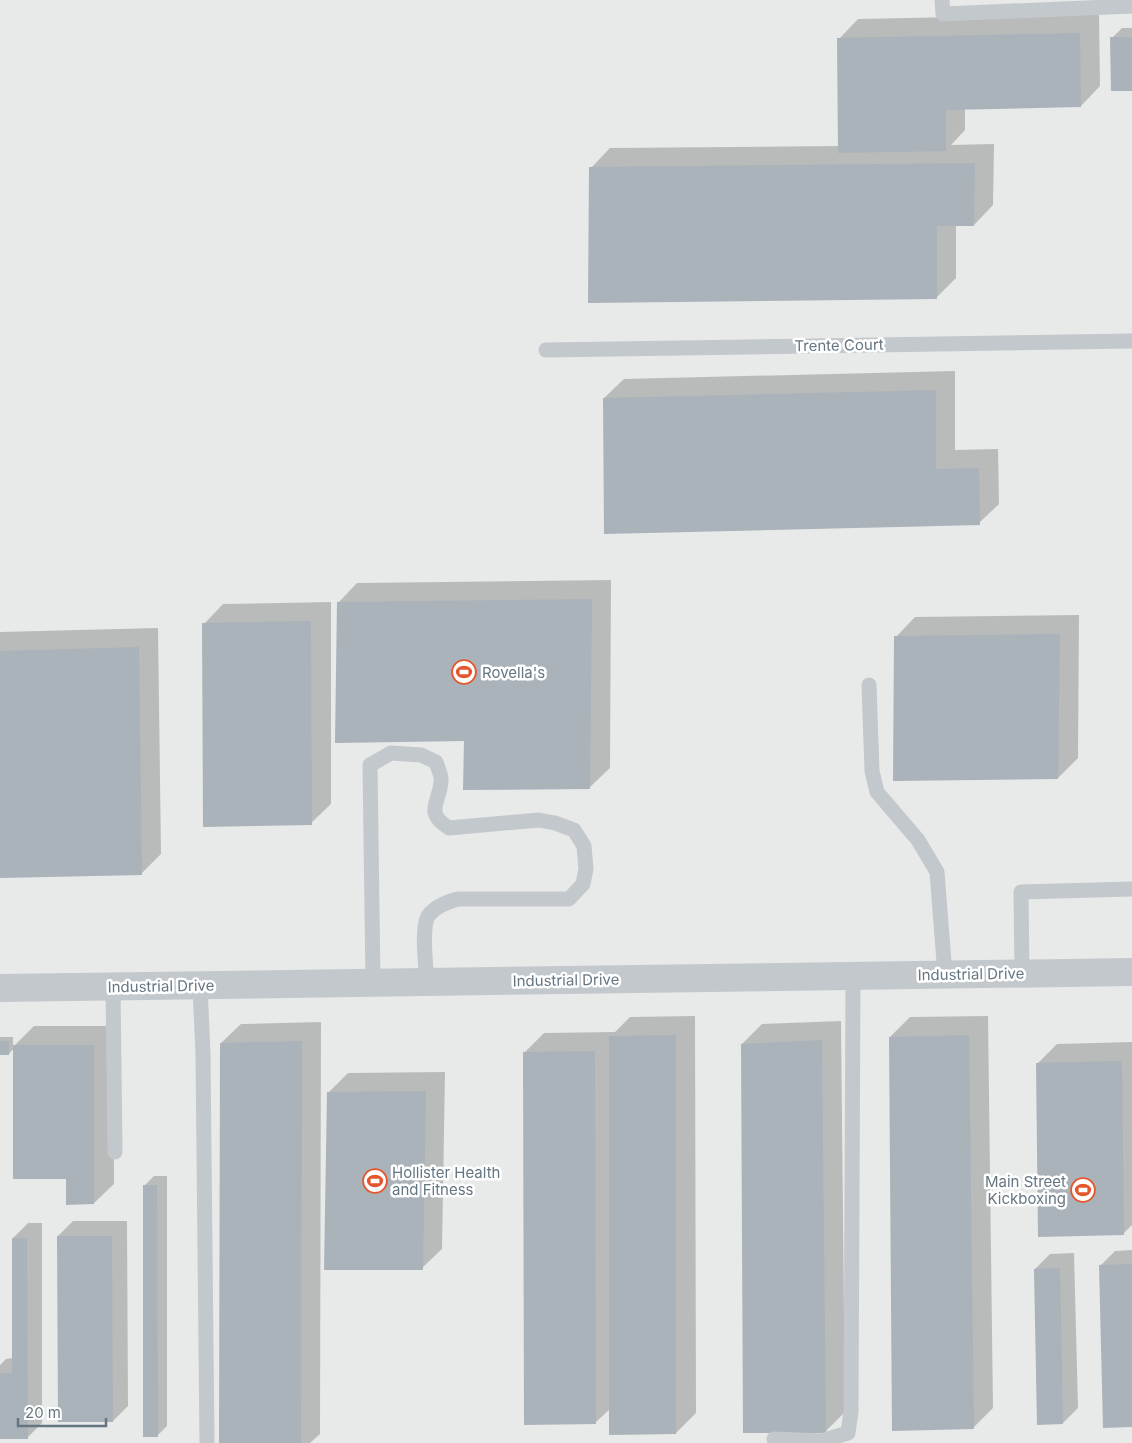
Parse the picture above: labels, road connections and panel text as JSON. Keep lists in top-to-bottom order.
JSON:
{
  "streets": {
    "street": ["Industrial Drive"],
    "lane": ["Trente Court"]
  },
  "places": {
    "sports": ["Rovella's", "Hollister Health and Fitness", "Main Street Kickboxing"]
  },
  "scale_bar": "20 m"
}
